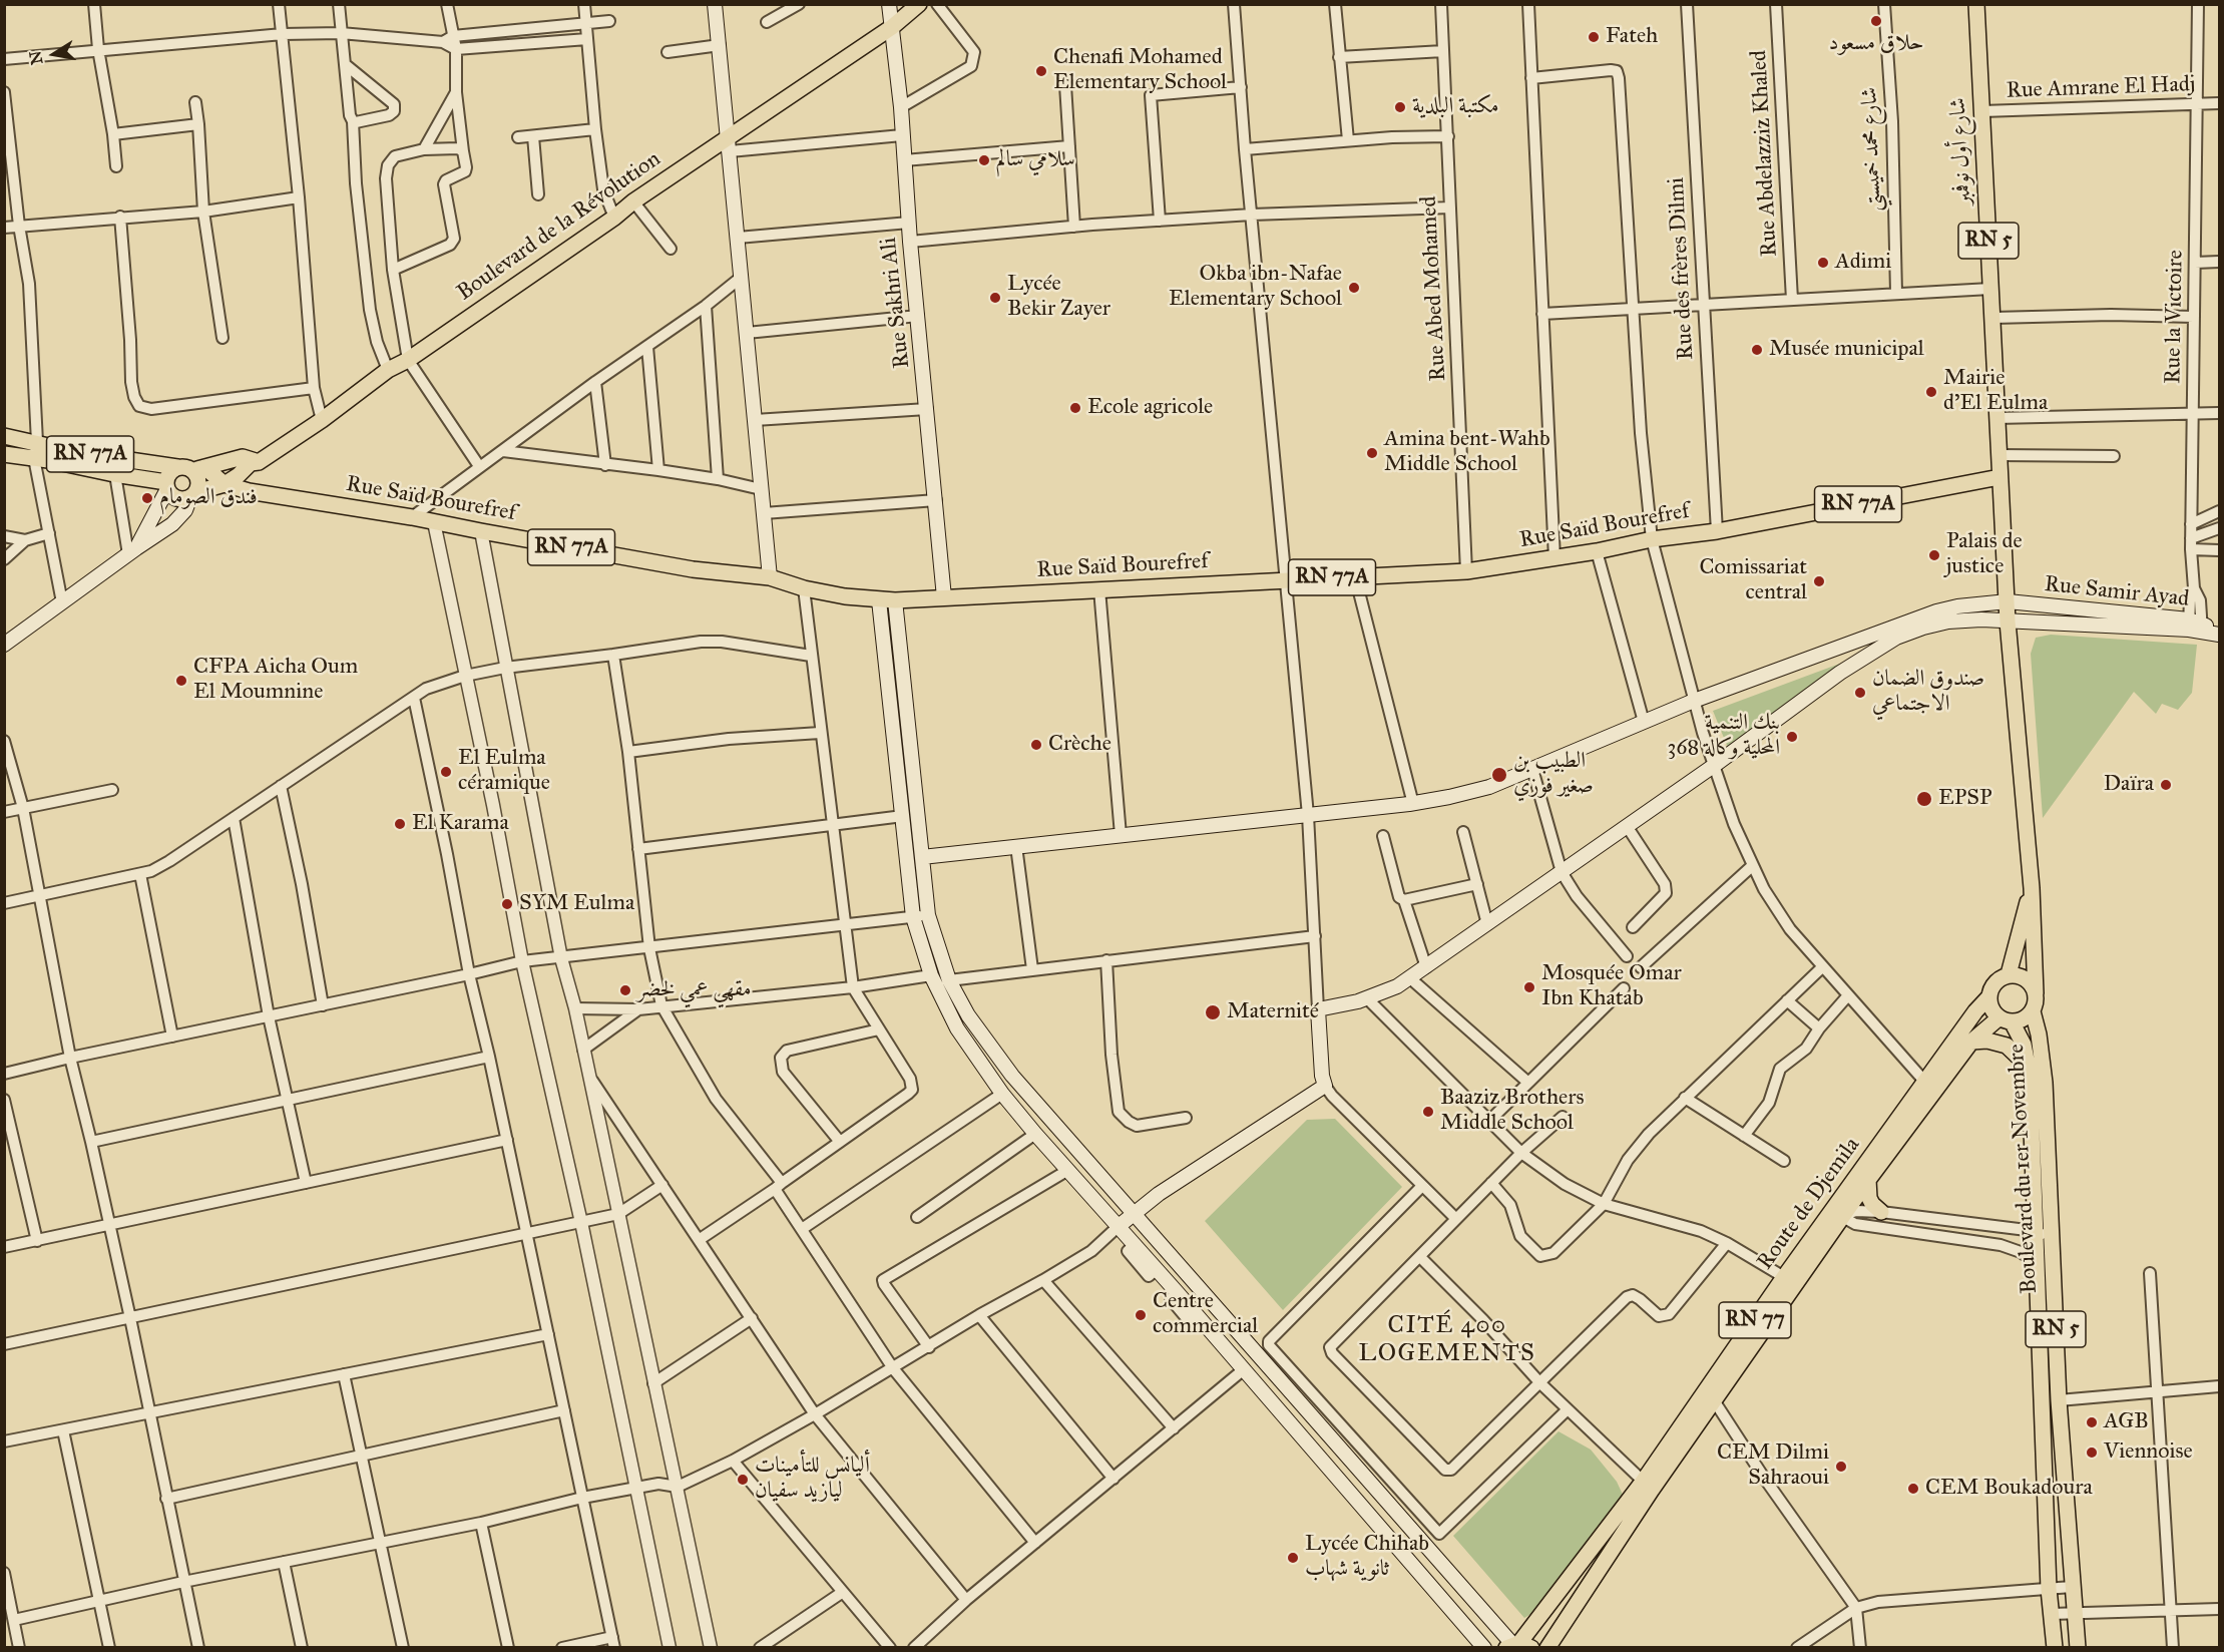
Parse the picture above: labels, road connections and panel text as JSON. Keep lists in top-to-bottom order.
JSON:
{
  "streets": {
    "main road": [
      "شارع أول نوفمبر",
      "Boulevard de la Révolution",
      "RN 5",
      "Rue Sakhri Ali",
      "RN 77A",
      "Rue Saïd Bourefref",
      "Rue Samir Ayad",
      "Boulevard du 1er Novembre",
      "Route de Djemila",
      "RN 77"
    ],
    "street": [
      "Rue Amrane El Hadj",
      "شارع محمد خميستي",
      "Rue Abdelazziz Khaled",
      "Rue des frères Dilmi",
      "Rue Abed Mohamed",
      "Rue la Victoire"
    ]
  },
  "crossings": [
    ["Rue Amrane El Hadj", "شارع أول نوفمبر"],
    ["Rue Amrane El Hadj", "Rue la Victoire"],
    ["شارع أول نوفمبر", "RN 5"],
    ["شارع أول نوفمبر", "Rue Saïd Bourefref"],
    ["Boulevard de la Révolution", "Rue Sakhri Ali"],
    ["Boulevard de la Révolution", "Rue Saïd Bourefref"],
    ["RN 5", "Rue Saïd Bourefref"],
    ["RN 5", "Rue Samir Ayad"],
    ["RN 5", "Boulevard du 1er Novembre"],
    ["RN 5", "Route de Djemila"],
    ["Rue des frères Dilmi", "Rue Saïd Bourefref"],
    ["Rue Abed Mohamed", "Rue Saïd Bourefref"],
    ["Rue Sakhri Ali", "Rue Saïd Bourefref"],
    ["Rue la Victoire", "Rue Samir Ayad"],
    ["Boulevard du 1er Novembre", "Route de Djemila"]
  ],
  "districts": ["CITÉ 400 LOGEMENTS"],
  "places": [
    "حلاق مسعود",
    "Fateh",
    "Chenafi Mohamed Elementary School",
    "مكتبة البلدية",
    "سلامي سالم",
    "Adimi",
    "Okba ibn-Nafae Elementary School",
    "Lycée Bekir Zayer",
    "Musée municipal",
    "Mairie d'El Eulma",
    "Ecole agricole",
    "Amina bent-Wahb Middle School",
    "فندق الصومام",
    "Palais de justice",
    "Comissariat central",
    "CFPA Aicha Oum El Moumnine",
    "صندوق الضمان الاجتماعي",
    "بنك التنمية المحلية وكالة 368",
    "Crèche",
    "El Eulma céramique",
    "الطبيب بن صغير فوزي",
    "Daïra",
    "EPSP",
    "El Karama",
    "SYM Eulma",
    "Mosquée Omar Ibn Khatab",
    "مقهي عمي لخضر",
    "Maternité",
    "Baaziz Brothers Middle School",
    "Centre commercial",
    "AGB",
    "Viennoise",
    "CEM Dilmi Sahraoui",
    "أليانس للتأمينات ليازيد سفيان",
    "CEM Boukadoura",
    "Lycée Chihab ثانوية شهاب"
  ],
  "north": "left"
}
